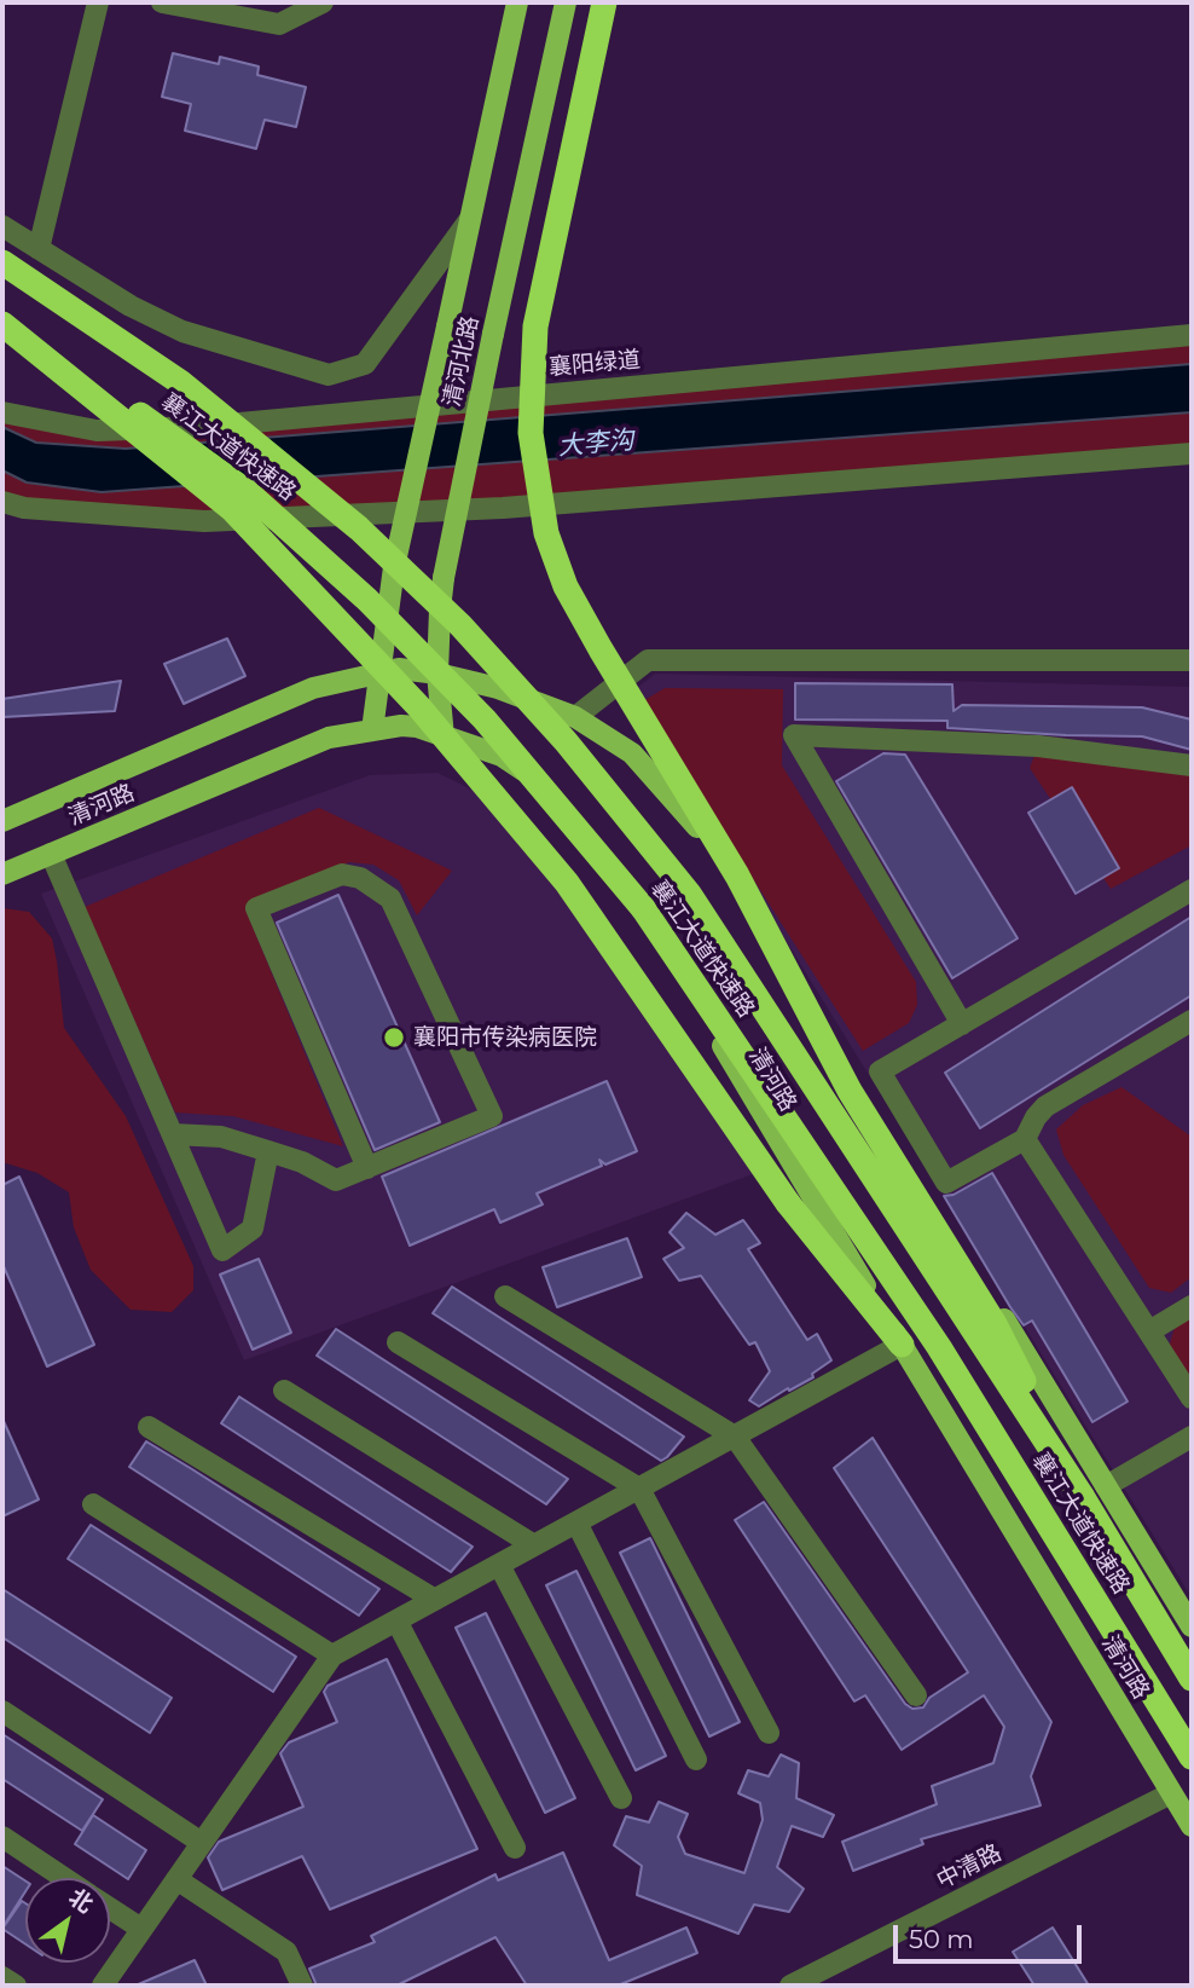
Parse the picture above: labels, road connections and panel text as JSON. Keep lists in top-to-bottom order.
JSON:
{
  "streets": {
    "highway": ["襄江大道快速路"],
    "main road": ["清河北路", "清河路"],
    "street": ["襄阳绿道", "中清路"]
  },
  "crossings": [
    ["清河北路", "清河路"],
    ["清河路", "中清路"]
  ],
  "water": ["大李沟"],
  "places": ["襄阳市传染病医院"],
  "scale_bar": "50 m",
  "north": "top right"
}
